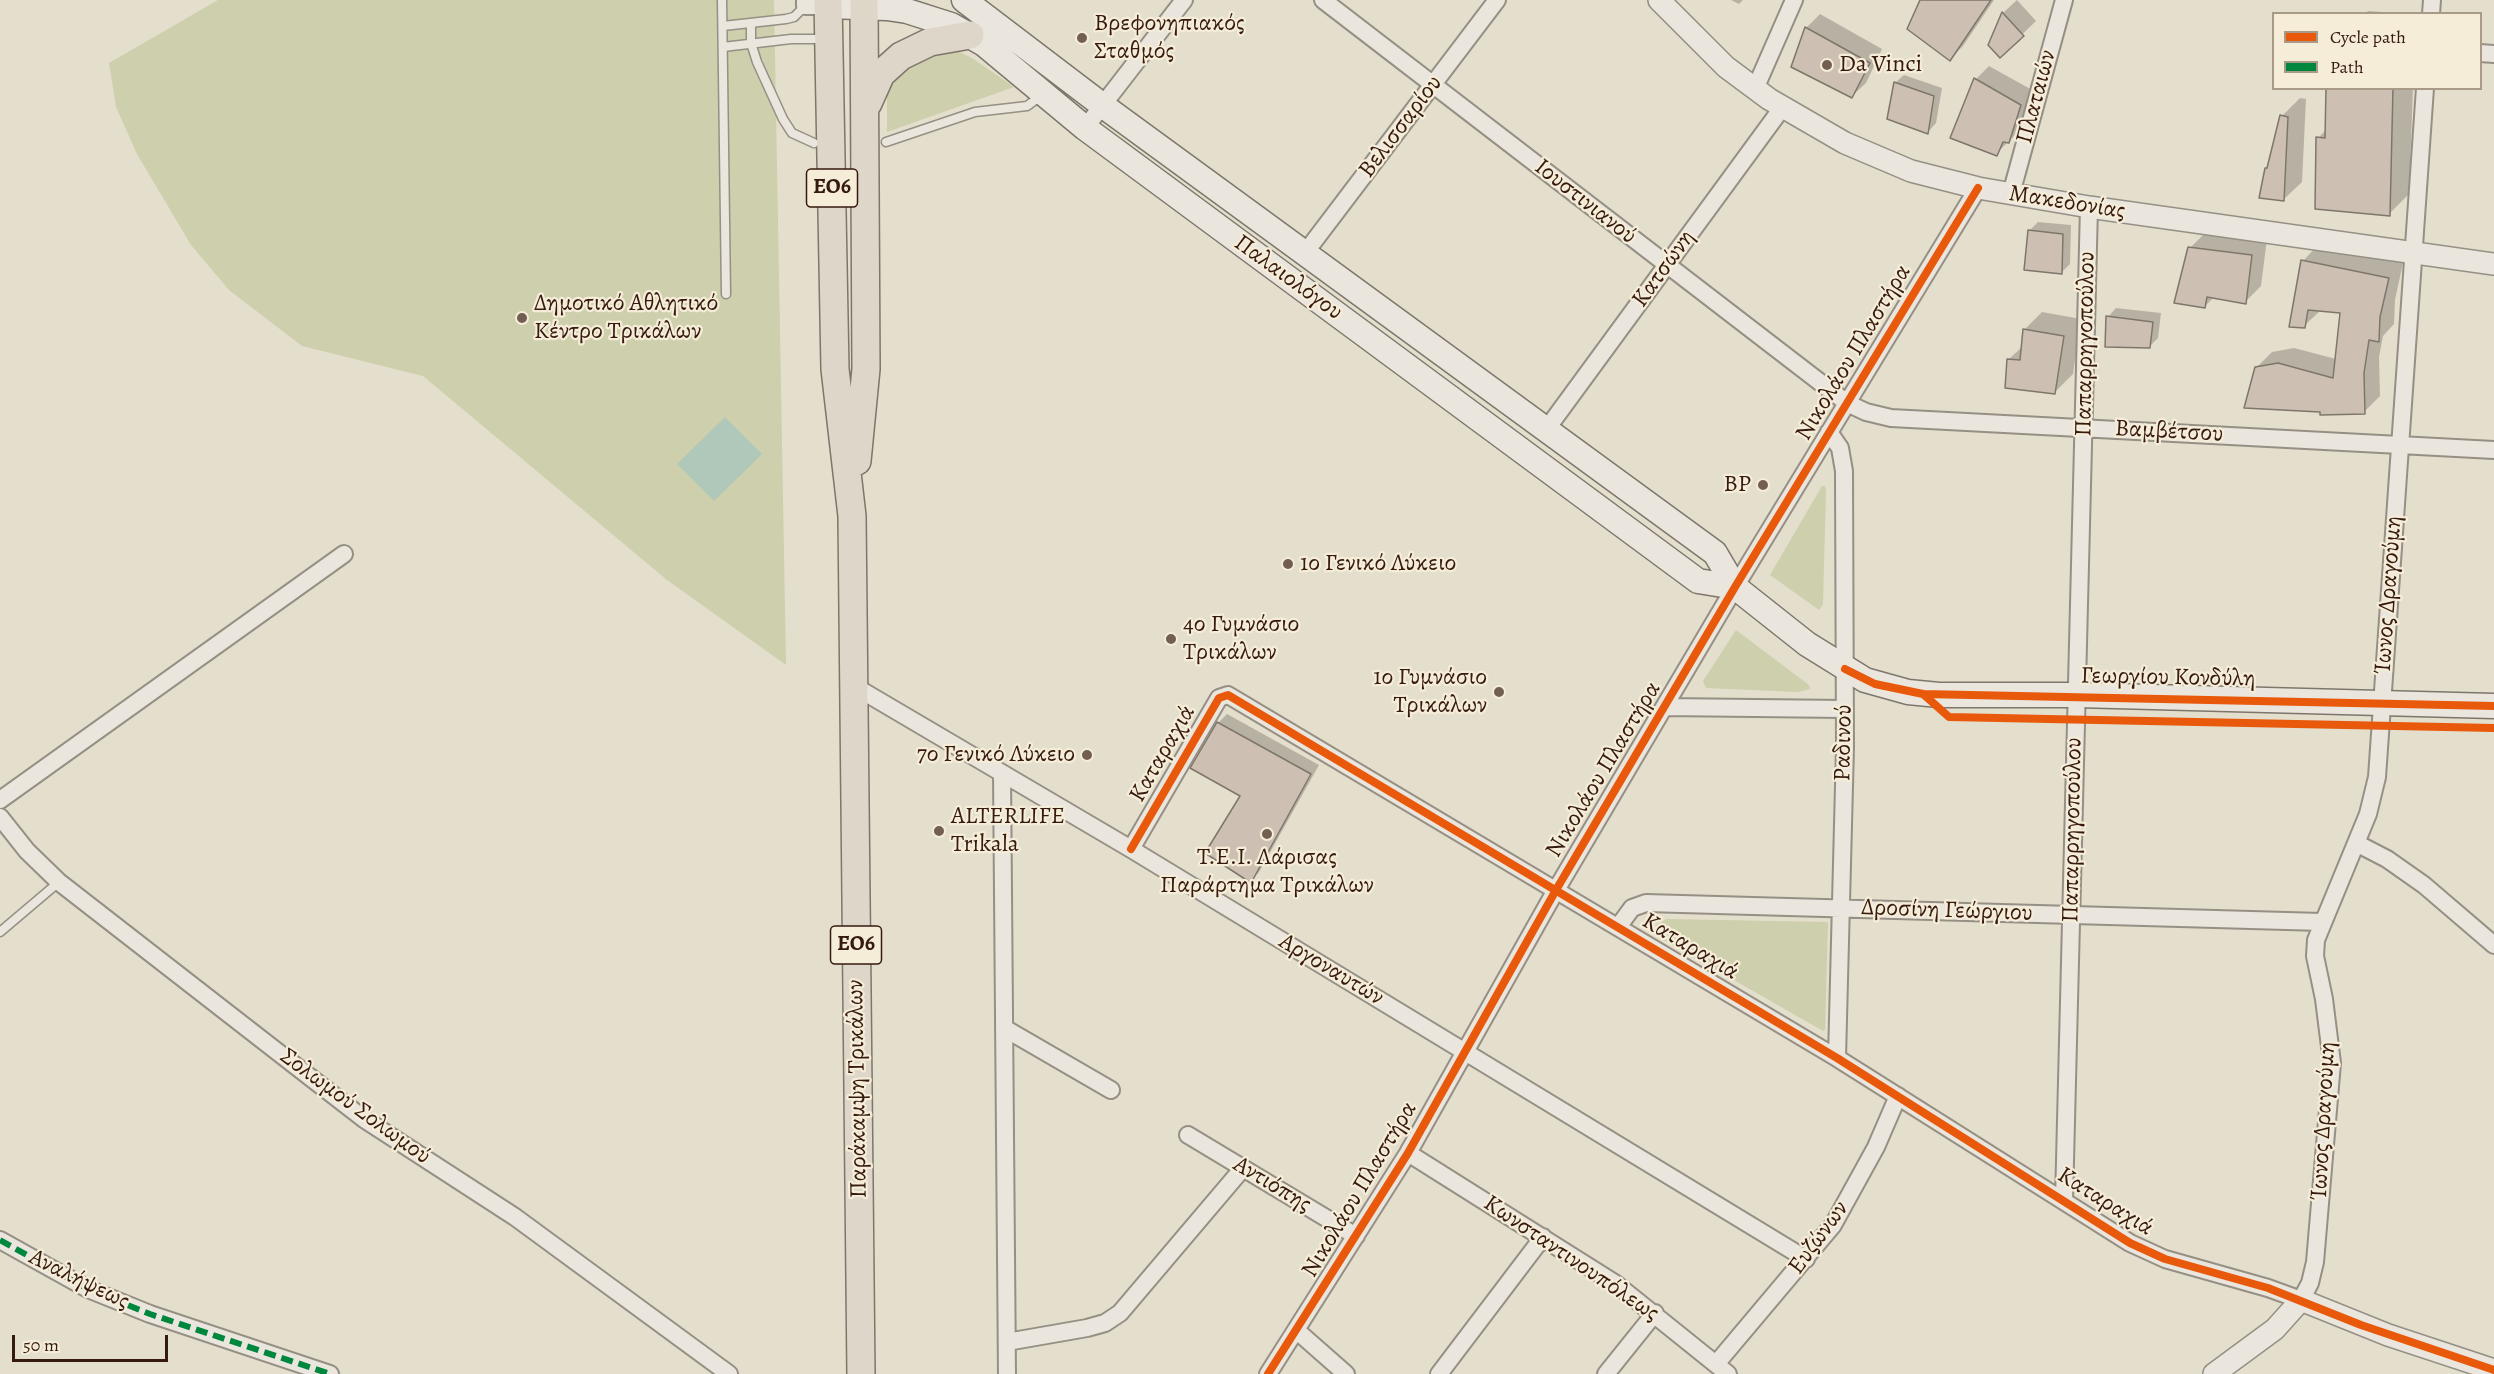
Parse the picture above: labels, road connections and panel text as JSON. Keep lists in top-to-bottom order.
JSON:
{
  "streets": {
    "main road": [
      "ΕΟ6",
      "Παλαιολόγου",
      "Γεωργίου Κονδύλη",
      "Παράκαμψη Τρικάλων"
    ],
    "street": [
      "Πλαταιών",
      "Βελισσαρίου",
      "Ιουστινιανού",
      "Μακεδονίας",
      "Κατσώνη",
      "Παπαρρηγοπούλου",
      "Νικολάου Πλαστήρα",
      "Βαμβέτσου",
      "Ίωνος Δραγούμη",
      "Ραδινού",
      "Καταραχιά",
      "Δροσίνη Γεώργιου",
      "Αργοναυτών",
      "Σολωμού Σολωμού",
      "Αντιόπης",
      "Ευζώνων",
      "Κωνσταντινουπόλεως",
      "Αναλήψεως"
    ]
  },
  "crossings": [
    ["Πλαταιών", "Μακεδονίας"],
    ["Βελισσαρίου", "Ιουστινιανού"],
    ["Βελισσαρίου", "Παλαιολόγου"],
    ["Ιουστινιανού", "Κατσώνη"],
    ["Ιουστινιανού", "Νικολάου Πλαστήρα"],
    ["Ιουστινιανού", "Βαμβέτσου"],
    ["Μακεδονίας", "Κατσώνη"],
    ["Μακεδονίας", "Παπαρρηγοπούλου"],
    ["Μακεδονίας", "Νικολάου Πλαστήρα"],
    ["Μακεδονίας", "Ίωνος Δραγούμη"],
    ["Κατσώνη", "Παλαιολόγου"],
    ["Παλαιολόγου", "Νικολάου Πλαστήρα"],
    ["Παλαιολόγου", "Γεωργίου Κονδύλη"],
    ["Παλαιολόγου", "Ραδινού"],
    ["Παλαιολόγου", "Παράκαμψη Τρικάλων"],
    ["Παπαρρηγοπούλου", "Βαμβέτσου"],
    ["Παπαρρηγοπούλου", "Γεωργίου Κονδύλη"],
    ["Παπαρρηγοπούλου", "Καταραχιά"],
    ["Παπαρρηγοπούλου", "Δροσίνη Γεώργιου"],
    ["Νικολάου Πλαστήρα", "Βαμβέτσου"],
    ["Νικολάου Πλαστήρα", "Ραδινού"],
    ["Νικολάου Πλαστήρα", "Καταραχιά"],
    ["Νικολάου Πλαστήρα", "Αργοναυτών"],
    ["Νικολάου Πλαστήρα", "Αντιόπης"],
    ["Νικολάου Πλαστήρα", "Κωνσταντινουπόλεως"],
    ["Βαμβέτσου", "Ίωνος Δραγούμη"],
    ["Ίωνος Δραγούμη", "Γεωργίου Κονδύλη"],
    ["Ίωνος Δραγούμη", "Καταραχιά"],
    ["Ίωνος Δραγούμη", "Δροσίνη Γεώργιου"],
    ["Γεωργίου Κονδύλη", "Ραδινού"],
    ["Ραδινού", "Καταραχιά"],
    ["Ραδινού", "Δροσίνη Γεώργιου"],
    ["Καταραχιά", "Δροσίνη Γεώργιου"],
    ["Καταραχιά", "Αργοναυτών"],
    ["Καταραχιά", "Ευζώνων"],
    ["Αργοναυτών", "Παράκαμψη Τρικάλων"],
    ["Αργοναυτών", "Ευζώνων"],
    ["Ευζώνων", "Κωνσταντινουπόλεως"]
  ],
  "places": [
    "Βρεφονηπιακός Σταθμός",
    "Da Vinci",
    "Δημοτικό Αθλητικό Κέντρο Τρικάλων",
    "BP",
    "1ο Γενικό Λύκειο",
    "4ο Γυμνάσιο Τρικάλων",
    "1ο Γυμνάσιο Τρικάλων",
    "7ο Γενικό Λύκειο",
    "ALTERLIFE Trikala",
    "Τ.Ε.Ι. Λάρισας Παράρτημα Τρικάλων"
  ],
  "legend": ["Cycle path", "Path"],
  "scale_bar": "50 m"
}
